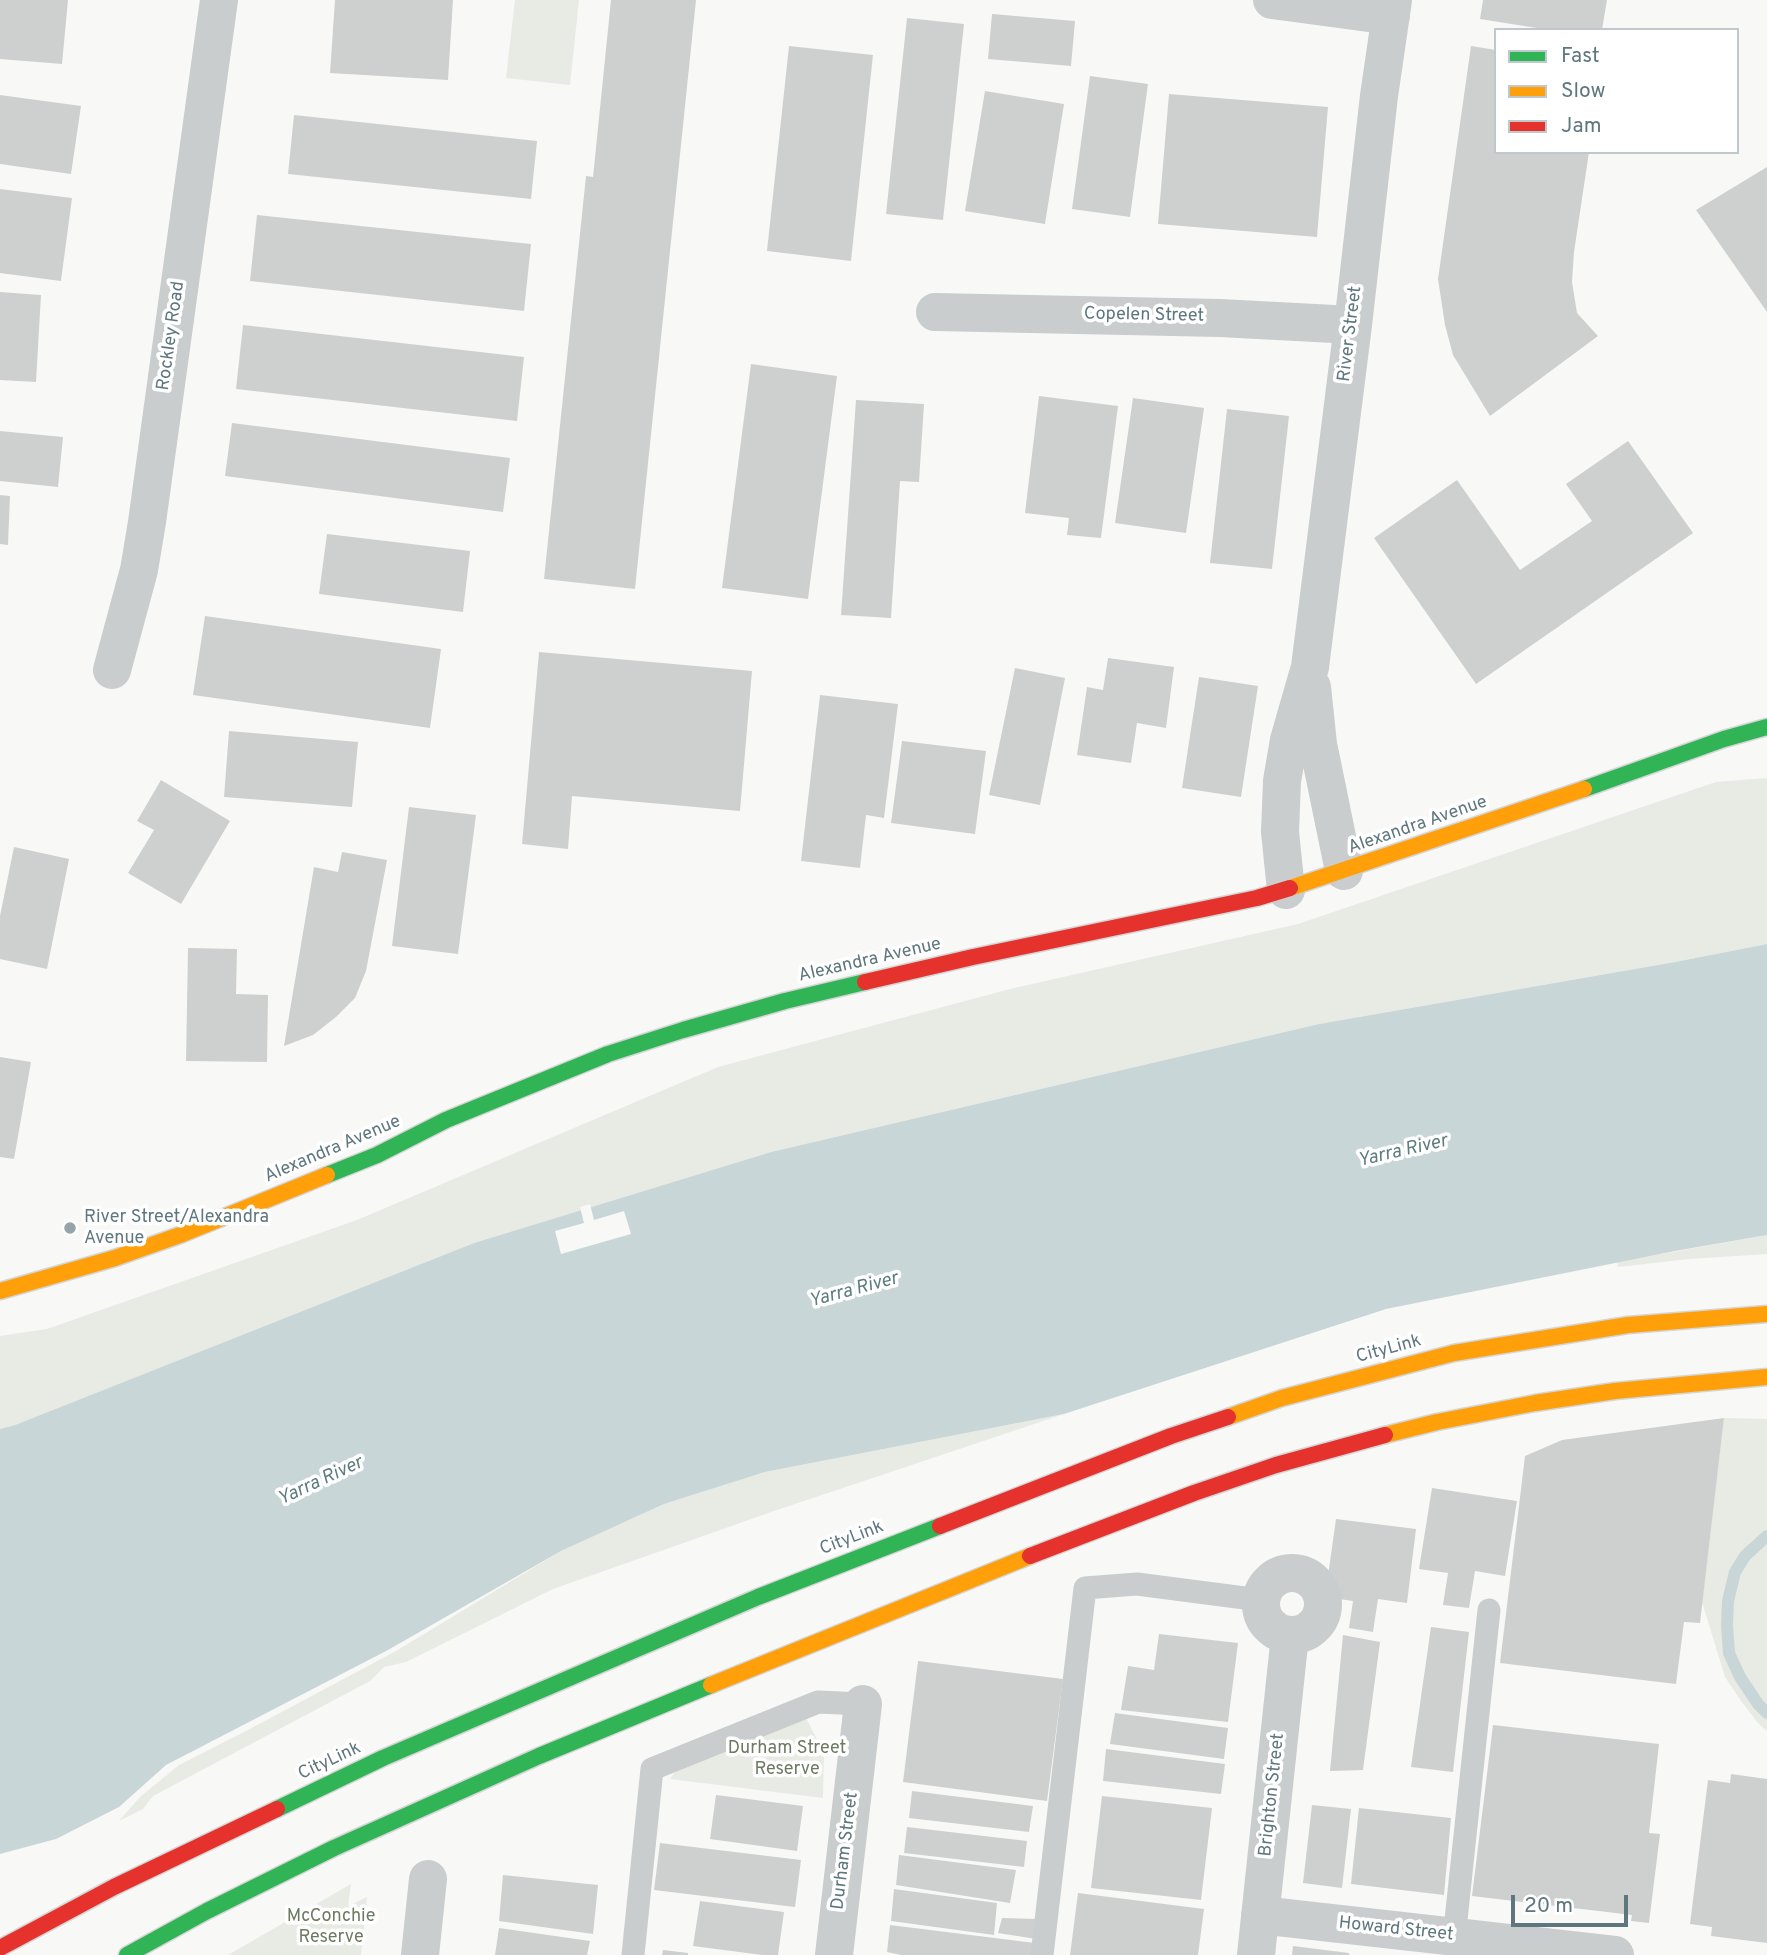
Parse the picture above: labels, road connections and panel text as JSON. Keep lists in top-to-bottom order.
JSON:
{
  "streets": {
    "main road": ["Alexandra Avenue", "CityLink"],
    "street": [
      "Copelen Street",
      "River Street",
      "Rockley Road",
      "Brighton Street",
      "Durham Street",
      "Howard Street"
    ]
  },
  "crossings": [
    ["Copelen Street", "River Street"],
    ["River Street", "Alexandra Avenue"],
    ["Brighton Street", "Howard Street"]
  ],
  "water": ["Yarra River"],
  "parks": ["Durham Street Reserve", "McConchie Reserve"],
  "places": ["River Street/Alexandra Avenue"],
  "legend": ["Fast", "Slow", "Jam"],
  "scale_bar": "20 m"
}
